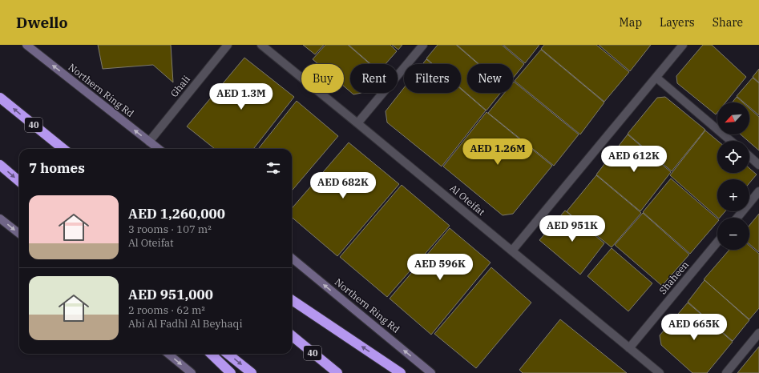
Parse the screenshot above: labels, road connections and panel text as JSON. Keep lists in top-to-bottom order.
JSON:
{
  "streets": {
    "highway": ["40"],
    "street": [
      "Ghali",
      "Northern Ring Rd",
      "Al Oteifat",
      "Shaheen"
    ]
  },
  "crossings": [
    ["Ghali", "Northern Ring Rd"],
    ["Al Oteifat", "Shaheen"]
  ],
  "one_way": ["Northern Ring Rd"],
  "north": "bottom left",
  "page": {
    "header": "Dwello",
    "nav": ["Map", "Layers", "Share"],
    "chip": [
      "Buy",
      "Rent",
      "Filters",
      "New"
    ],
    "price": [
      "AED 1.3M",
      "AED 1.26M",
      "AED 612K",
      "AED 682K",
      "AED 951K",
      "AED 596K",
      "AED 665K"
    ],
    "map_buttons": ["+", "−"],
    "heading": "7 homes",
    "list": [
      {
        "name": "AED 1,260,000",
        "note": "3 rooms · 107 m² · Al Oteifat"
      },
      {
        "name": "AED 951,000",
        "note": "2 rooms · 62 m² · Abi Al Fadhl Al Beyhaqi"
      }
    ]
  }
}
